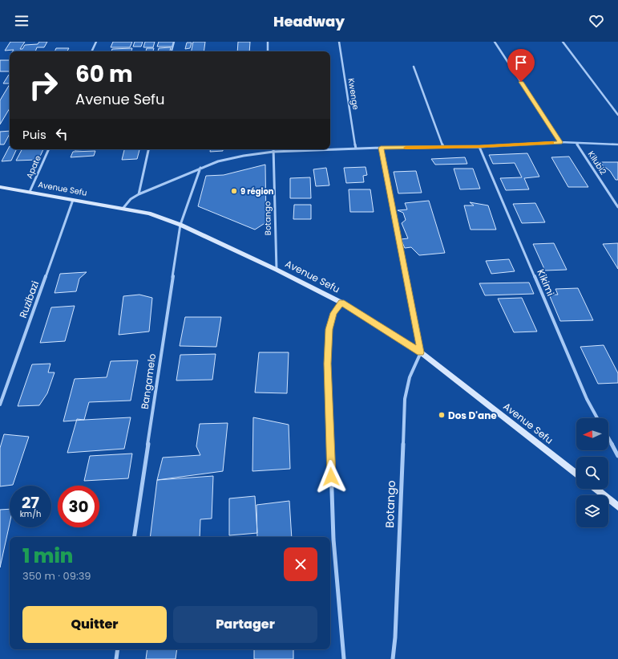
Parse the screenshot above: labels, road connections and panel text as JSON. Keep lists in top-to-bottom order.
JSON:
{
  "streets": {
    "main road": ["Avenue Sefu"],
    "street": [
      "Kwenge",
      "Kilubi2",
      "Apate",
      "Botango",
      "Kikimi",
      "Ruzibazi",
      "Bangamelo"
    ]
  },
  "crossings": [
    ["Apate", "Avenue Sefu"],
    ["Avenue Sefu", "Botango"],
    ["Avenue Sefu", "Ruzibazi"],
    ["Avenue Sefu", "Bangamelo"]
  ],
  "places": ["9 région", "Dos D'ane"],
  "north": "left",
  "page": {
    "header": "Headway",
    "turn": ["60 m", "Avenue Sefu"],
    "then": "Puis",
    "speed": "27 km/h",
    "limit": "30",
    "heading": ["1 min", "350 m · 09:39"],
    "buttons": ["Quitter", "Partager"]
  }
}
